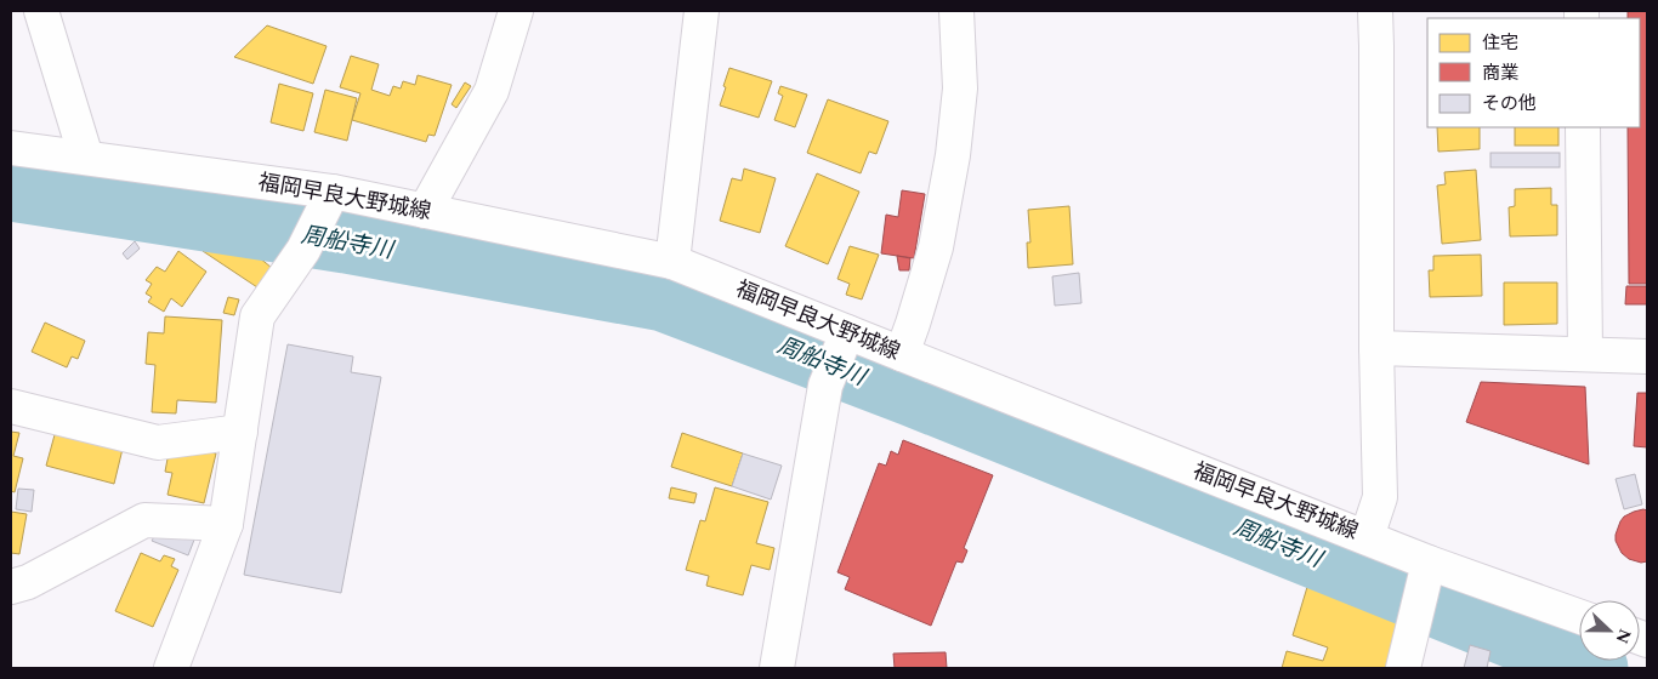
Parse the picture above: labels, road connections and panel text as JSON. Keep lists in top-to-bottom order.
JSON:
{
  "streets": {
    "street": ["福岡早良大野城線"]
  },
  "water": ["周船寺川"],
  "legend": ["住宅", "商業", "その他"],
  "north": "right"
}
